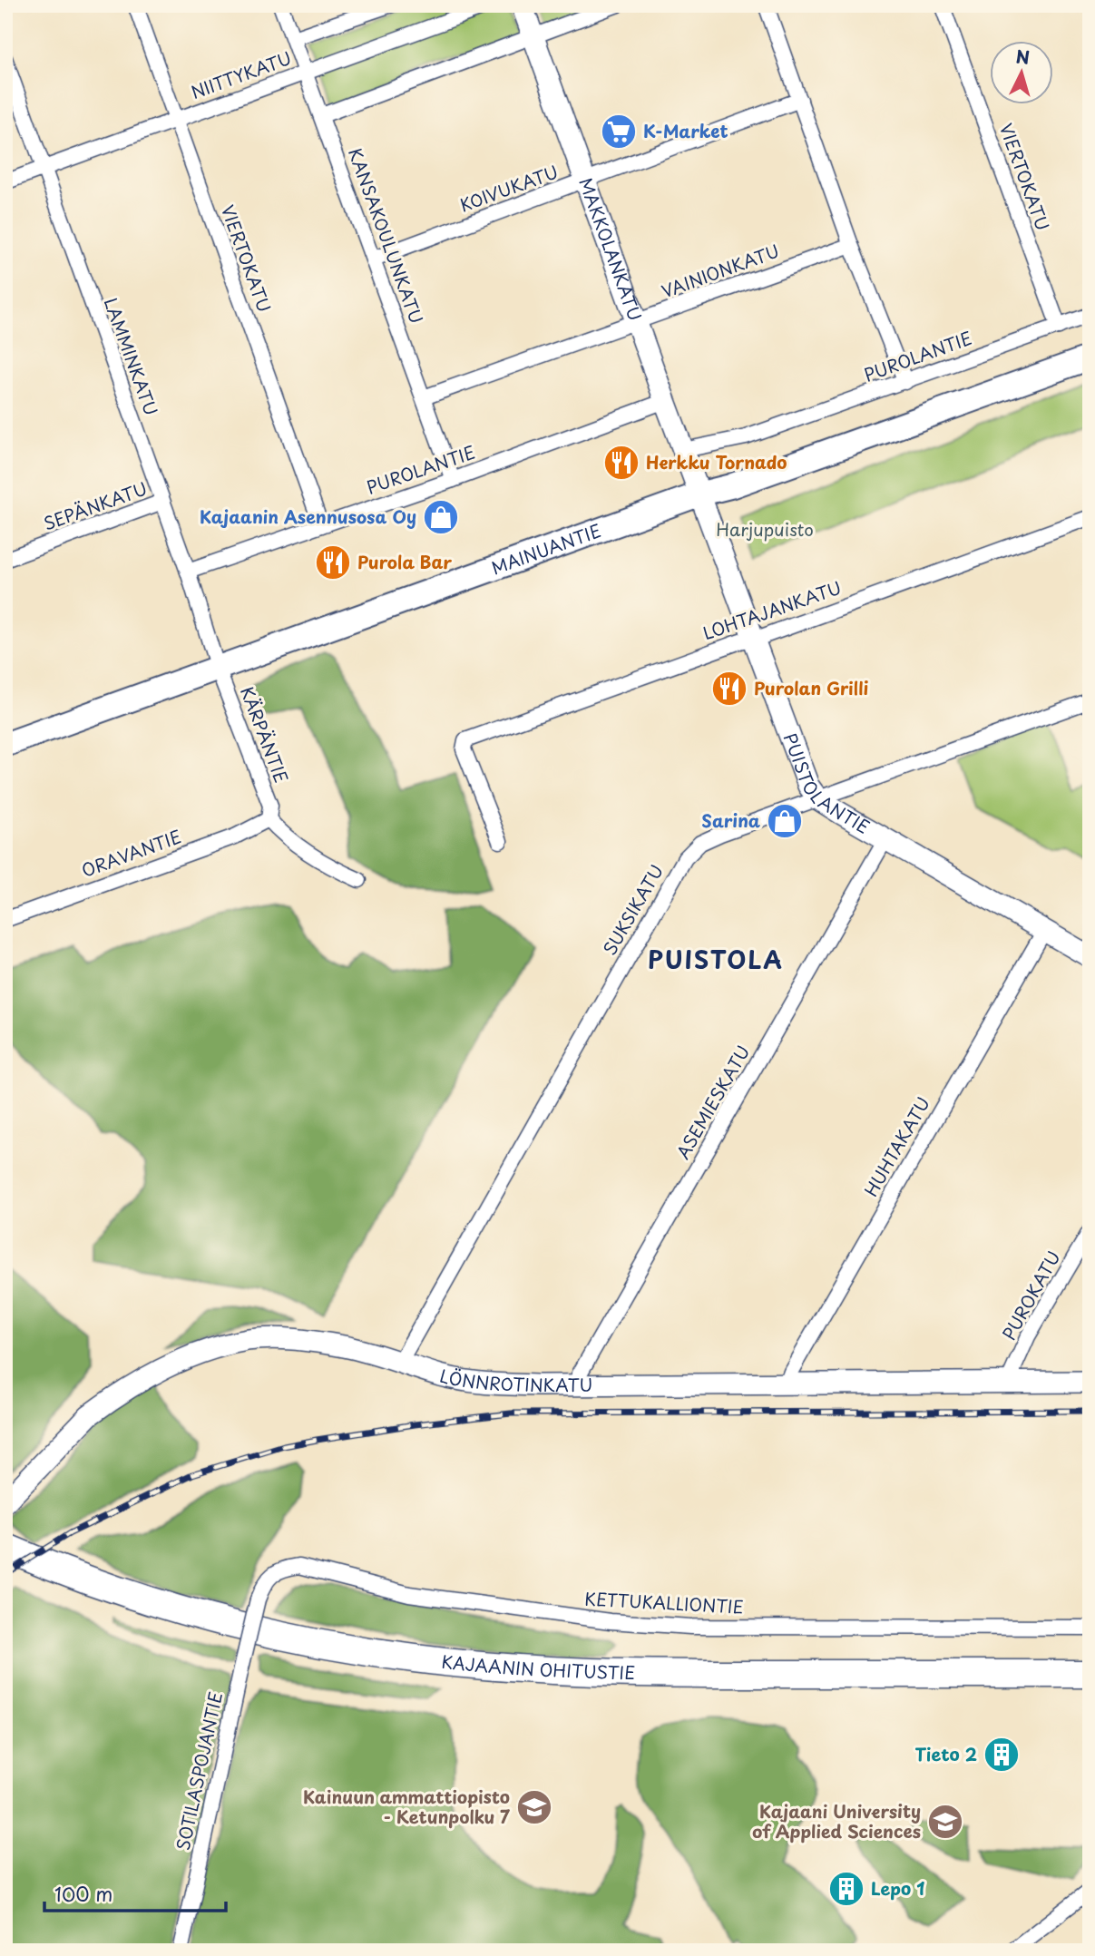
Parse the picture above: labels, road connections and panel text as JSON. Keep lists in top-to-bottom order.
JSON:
{
  "streets": {
    "highway": ["KAJAANIN OHITUSTIE"],
    "main road": ["MAINUANTIE"],
    "street": [
      "NIITTYKATU",
      "VIERTOKATU",
      "KOIVUKATU",
      "KANSAKOULUNKATU",
      "MAKKOLANKATU",
      "VAINIONKATU",
      "LAMMINKATU",
      "PUROLANTIE",
      "SEPÄNKATU",
      "LOHTAJANKATU",
      "KÄRPÄNTIE",
      "PUISTOLANTIE",
      "ORAVANTIE",
      "SUKSIKATU",
      "ASEMIESKATU",
      "HUHTAKATU",
      "PUROKATU",
      "LÖNNROTINKATU",
      "KETTUKALLIONTIE",
      "SOTILASPOJANTIE"
    ]
  },
  "crossings": [
    ["NIITTYKATU", "VIERTOKATU"],
    ["NIITTYKATU", "KANSAKOULUNKATU"],
    ["NIITTYKATU", "LAMMINKATU"],
    ["VIERTOKATU", "PUROLANTIE"],
    ["KOIVUKATU", "KANSAKOULUNKATU"],
    ["KOIVUKATU", "MAKKOLANKATU"],
    ["KANSAKOULUNKATU", "VAINIONKATU"],
    ["KANSAKOULUNKATU", "PUROLANTIE"],
    ["MAKKOLANKATU", "VAINIONKATU"],
    ["MAKKOLANKATU", "PUROLANTIE"],
    ["MAKKOLANKATU", "MAINUANTIE"],
    ["MAKKOLANKATU", "PUISTOLANTIE"],
    ["LAMMINKATU", "PUROLANTIE"],
    ["LAMMINKATU", "SEPÄNKATU"],
    ["LAMMINKATU", "MAINUANTIE"],
    ["LAMMINKATU", "KÄRPÄNTIE"],
    ["MAINUANTIE", "KÄRPÄNTIE"],
    ["MAINUANTIE", "PUISTOLANTIE"],
    ["LOHTAJANKATU", "PUISTOLANTIE"],
    ["KÄRPÄNTIE", "ORAVANTIE"],
    ["PUISTOLANTIE", "SUKSIKATU"],
    ["PUISTOLANTIE", "ASEMIESKATU"],
    ["PUISTOLANTIE", "HUHTAKATU"],
    ["SUKSIKATU", "LÖNNROTINKATU"],
    ["ASEMIESKATU", "LÖNNROTINKATU"],
    ["HUHTAKATU", "LÖNNROTINKATU"],
    ["PUROKATU", "LÖNNROTINKATU"],
    ["KETTUKALLIONTIE", "SOTILASPOJANTIE"]
  ],
  "districts": ["PUISTOLA"],
  "parks": ["Harjupuisto"],
  "places": {
    "supermarket": ["K-Market"],
    "restaurant": ["Herkku Tornado", "Purola Bar", "Purolan Grilli"],
    "shop": ["Kajaanin Asennusosa Oy", "Sarina"],
    "building": ["Tieto 2", "Lepo 1"],
    "school or university": ["Kainuun ammattiopisto - Ketunpolku 7", "Kajaani University of Applied Sciences"]
  },
  "scale_bar": "100 m",
  "north": "top"
}
